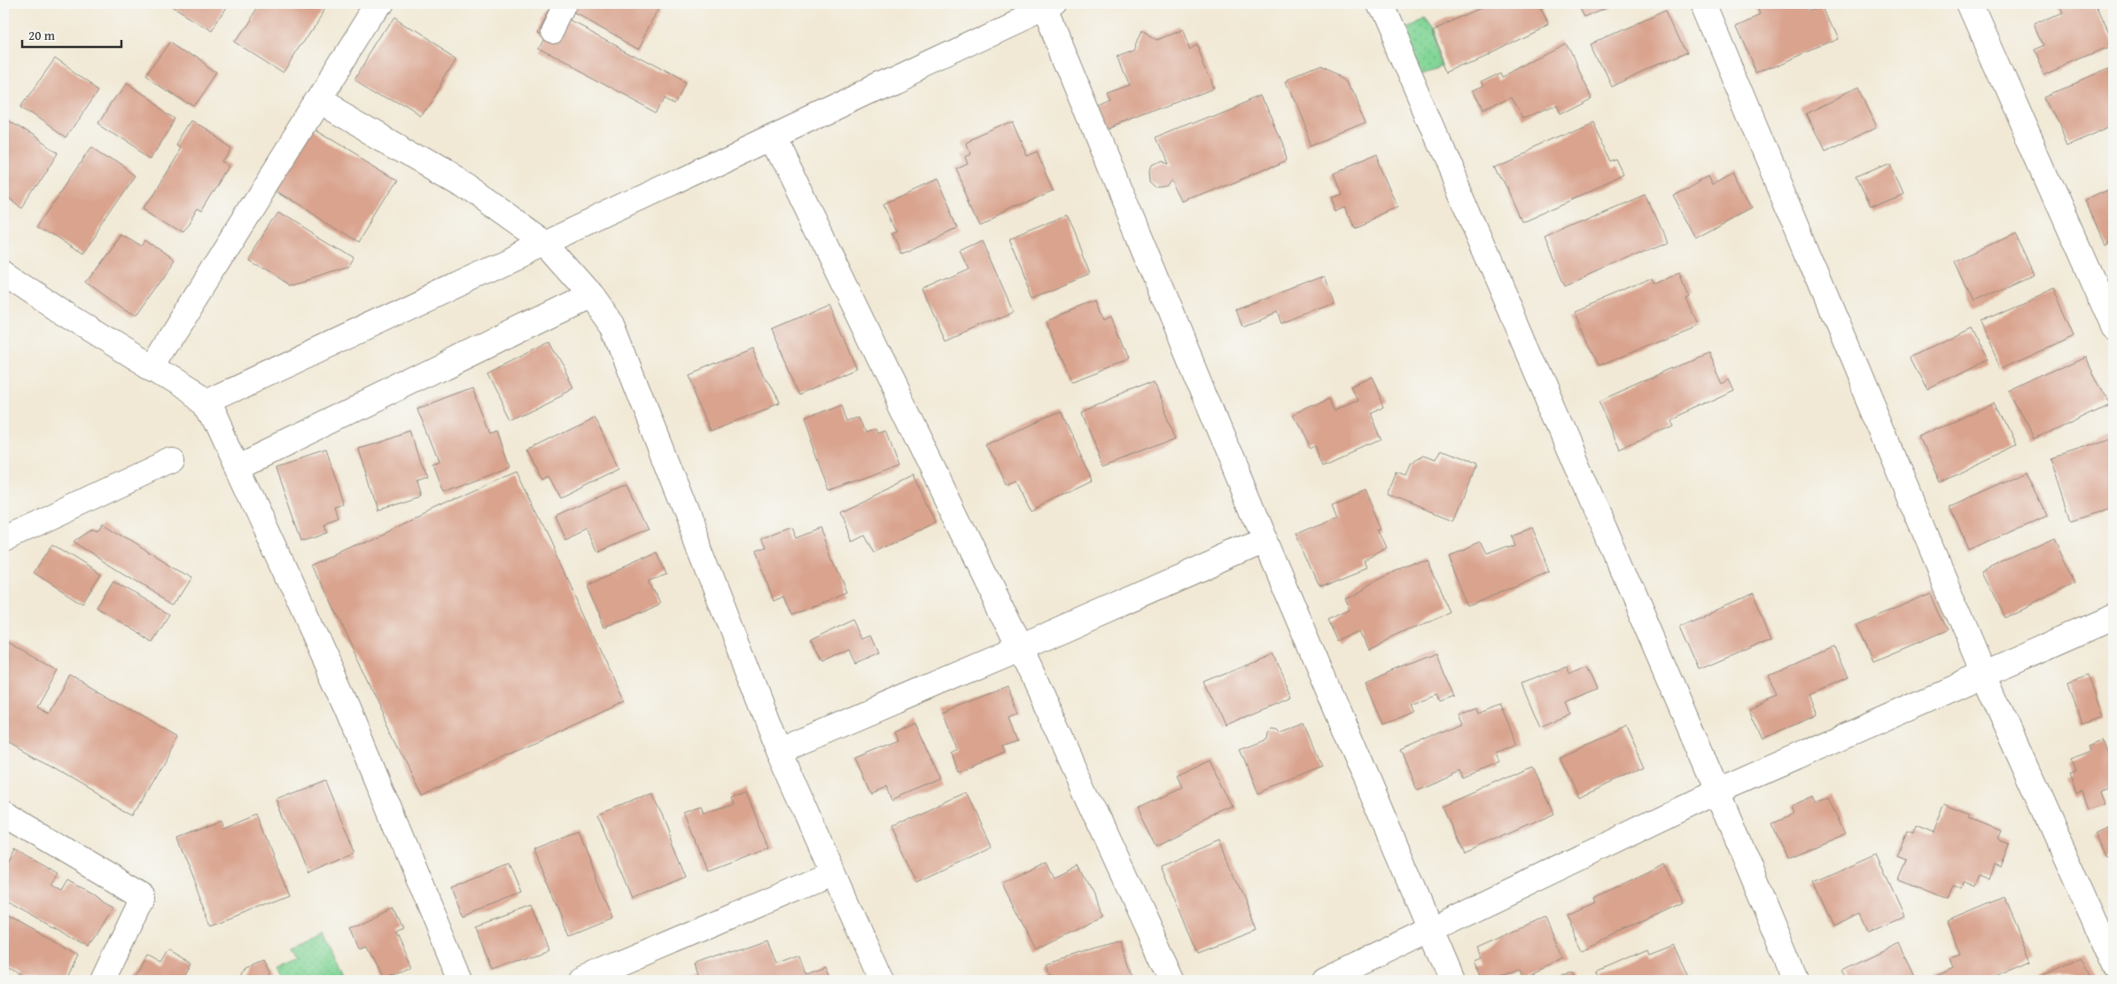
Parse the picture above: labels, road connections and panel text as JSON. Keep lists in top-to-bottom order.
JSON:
{
  "scale_bar": "20 m"
}
